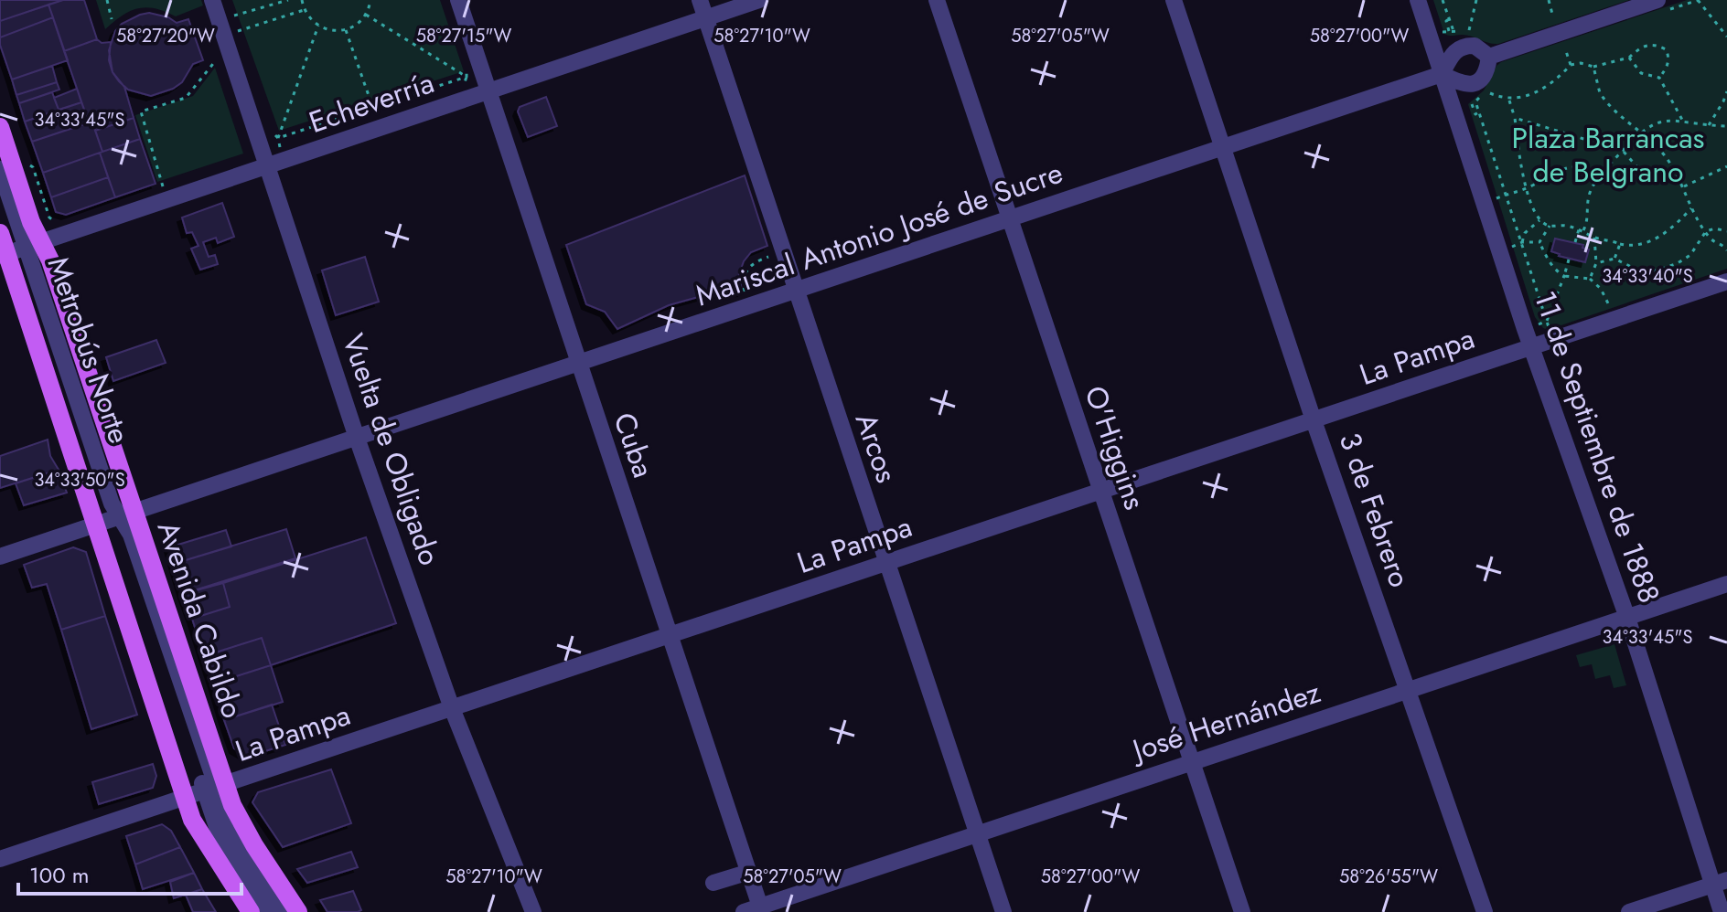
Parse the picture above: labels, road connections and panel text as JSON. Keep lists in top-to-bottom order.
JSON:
{
  "streets": {
    "main road": ["Avenida Cabildo"],
    "street": [
      "Echeverría",
      "Mariscal Antonio José de Sucre",
      "La Pampa",
      "Cuba",
      "11 de Septiembre de 1888",
      "Arcos",
      "O'Higgins",
      "Vuelta de Obligado",
      "3 de Febrero",
      "José Hernández"
    ]
  },
  "crossings": [
    ["Echeverría", "Cuba"],
    ["Echeverría", "Arcos"],
    ["Echeverría", "Vuelta de Obligado"],
    ["Echeverría", "Avenida Cabildo"],
    ["Mariscal Antonio José de Sucre", "Cuba"],
    ["Mariscal Antonio José de Sucre", "11 de Septiembre de 1888"],
    ["Mariscal Antonio José de Sucre", "Arcos"],
    ["Mariscal Antonio José de Sucre", "O'Higgins"],
    ["Mariscal Antonio José de Sucre", "Vuelta de Obligado"],
    ["Mariscal Antonio José de Sucre", "3 de Febrero"],
    ["Mariscal Antonio José de Sucre", "Avenida Cabildo"],
    ["La Pampa", "Cuba"],
    ["La Pampa", "11 de Septiembre de 1888"],
    ["La Pampa", "Arcos"],
    ["La Pampa", "O'Higgins"],
    ["La Pampa", "Vuelta de Obligado"],
    ["La Pampa", "3 de Febrero"],
    ["La Pampa", "Avenida Cabildo"],
    ["Cuba", "José Hernández"],
    ["11 de Septiembre de 1888", "José Hernández"],
    ["Arcos", "José Hernández"],
    ["O'Higgins", "José Hernández"],
    ["3 de Febrero", "José Hernández"]
  ],
  "parks": ["Plaza Barrancas de Belgrano"],
  "scale_bar": "100 m",
  "coordinates": [
    "58°27'20\"W",
    "58°27'15\"W",
    "58°27'10\"W",
    "58°27'05\"W",
    "58°27'00\"W",
    "34°33'45\"S",
    "34°33'40\"S",
    "34°33'50\"S",
    "58°26'55\"W"
  ]
}
